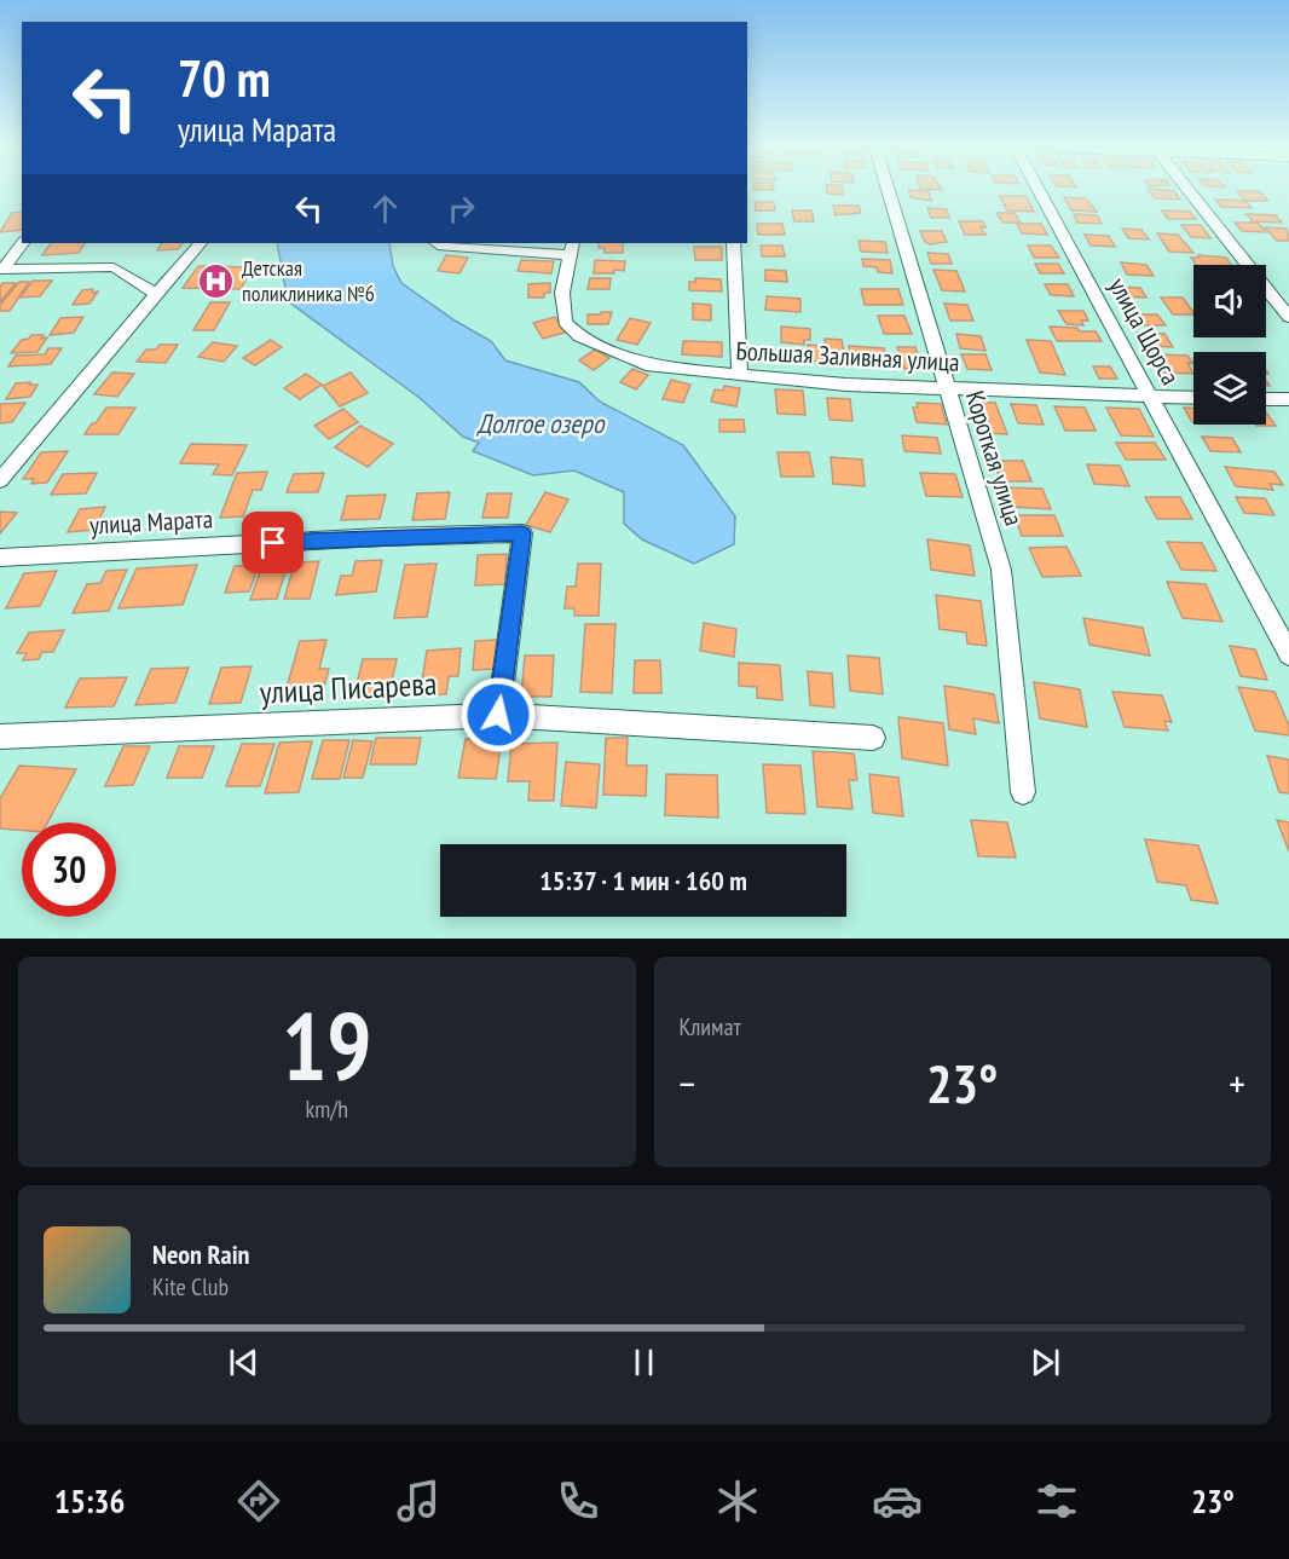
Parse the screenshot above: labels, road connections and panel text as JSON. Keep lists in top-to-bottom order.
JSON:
{
  "streets": {
    "street": [
      "улица Щорса",
      "Большая Заливная улица",
      "Короткая улица",
      "улица Марата",
      "улица Писарева"
    ]
  },
  "crossings": [
    ["улица Щорса", "Большая Заливная улица"],
    ["Большая Заливная улица", "Короткая улица"],
    ["улица Марата", "улица Писарева"]
  ],
  "water": ["Долгое озеро"],
  "places": {
    "hospital": ["Детская поликлиника №6"]
  },
  "page": {
    "turn": ["70 m", "улица Марата"],
    "limit": "30",
    "trip": "15:37 · 1 мин · 160 m",
    "tile": [
      ["19", "km/h"],
      "Климат"
    ],
    "heat": ["−", "23°", "+"],
    "song": ["Neon Rain", "Kite Club"],
    "tabs": ["15:36", "23°"]
  }
}
